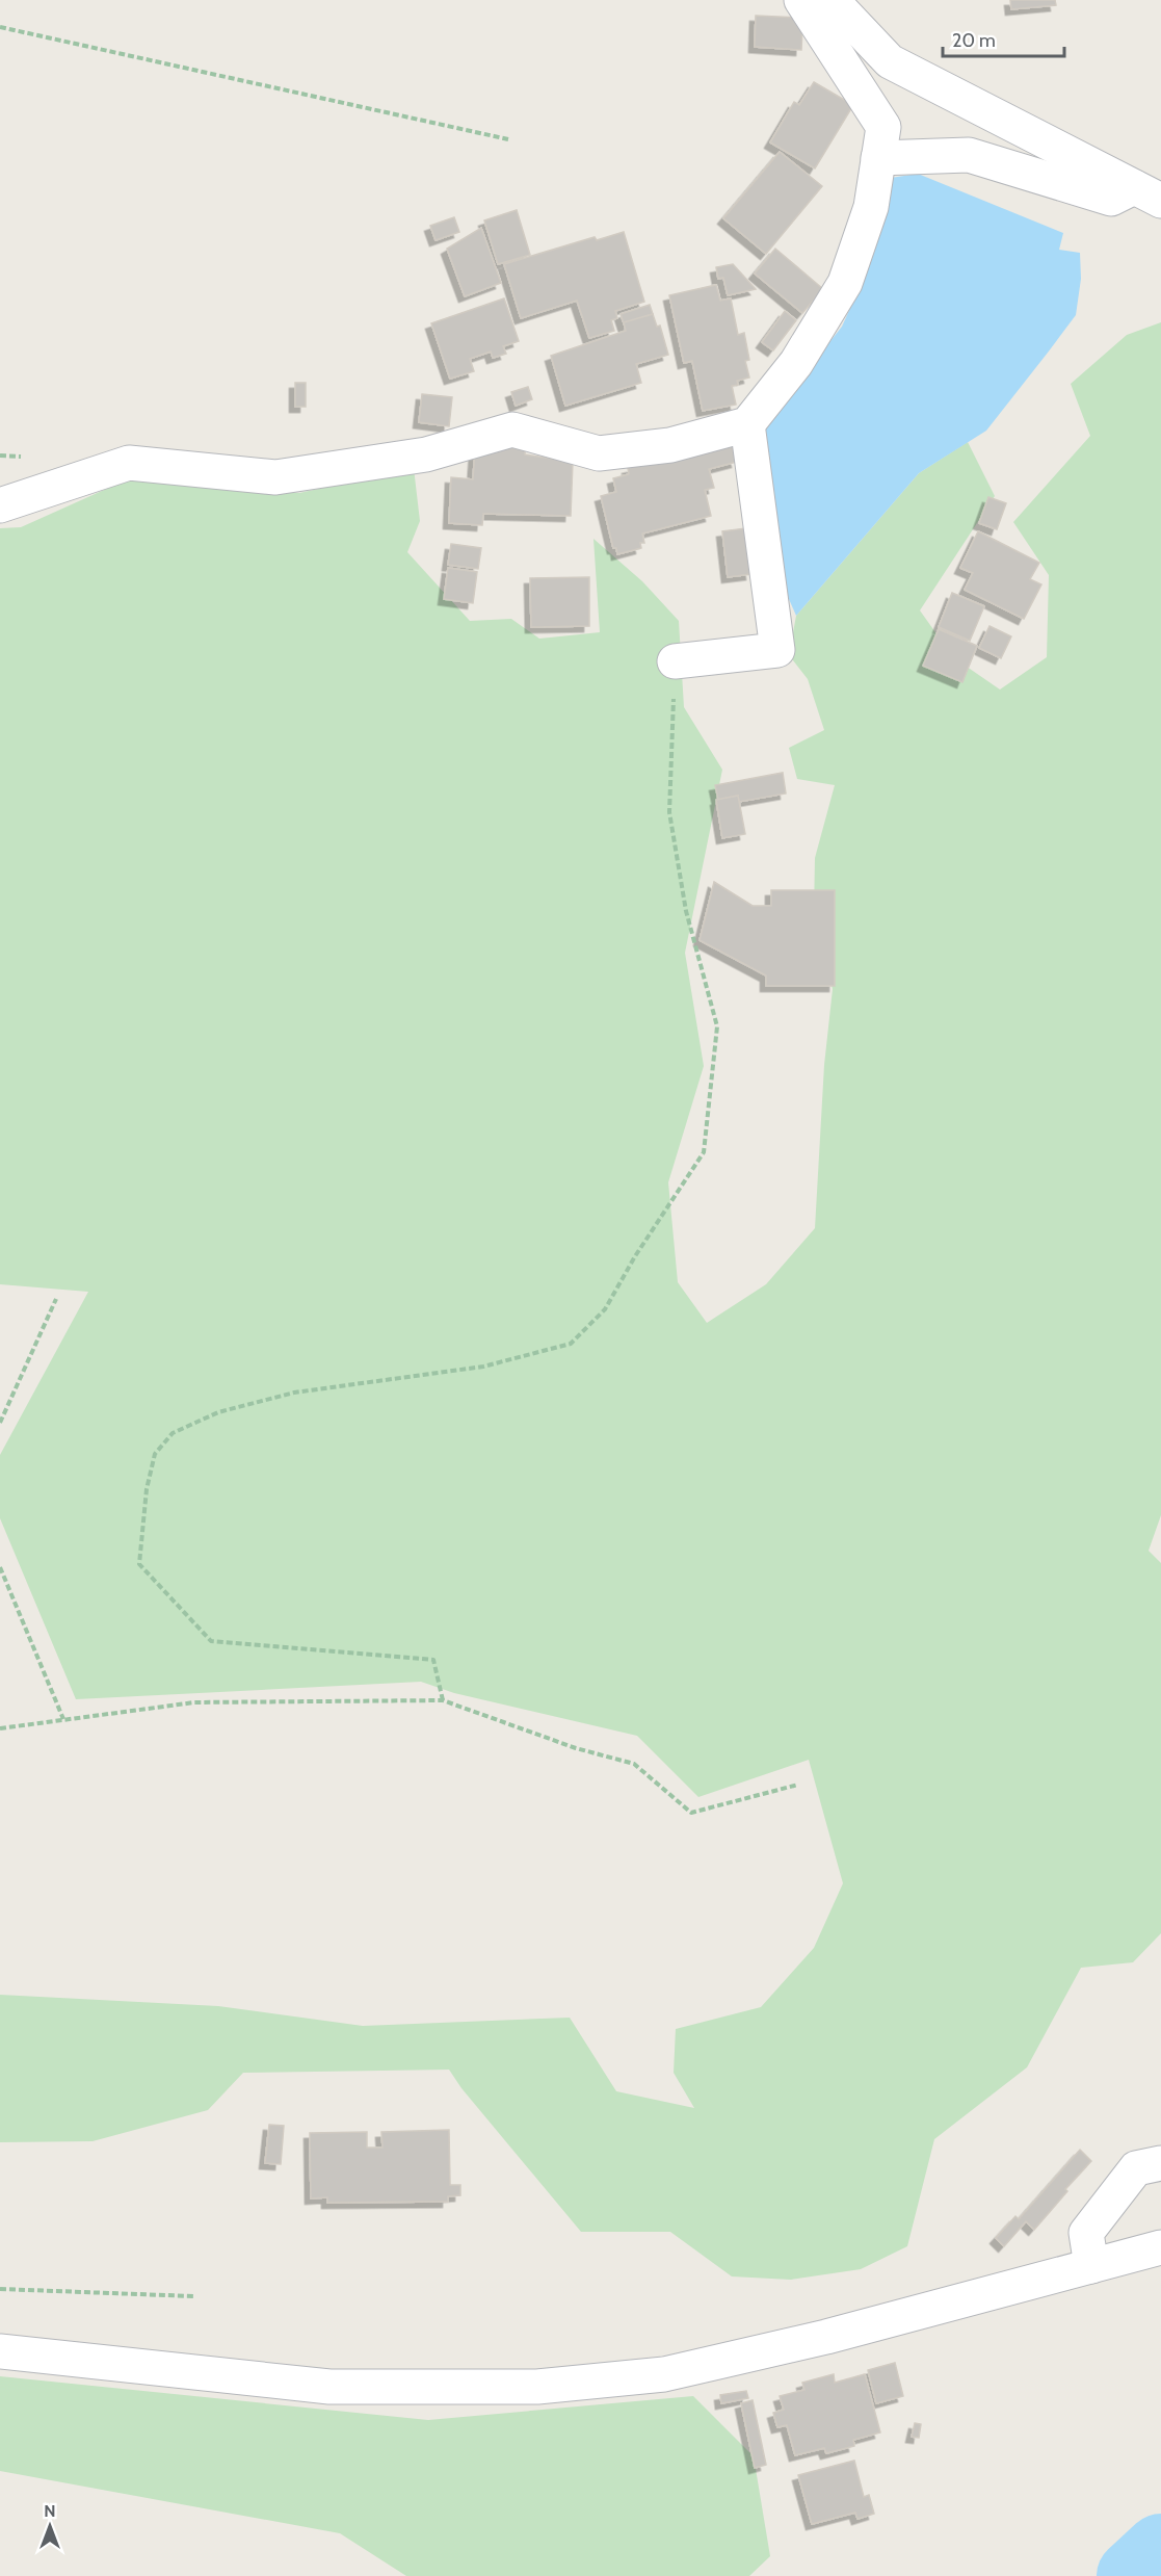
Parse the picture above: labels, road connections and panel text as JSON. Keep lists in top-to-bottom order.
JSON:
{
  "scale_bar": "20 m",
  "north": "top"
}
